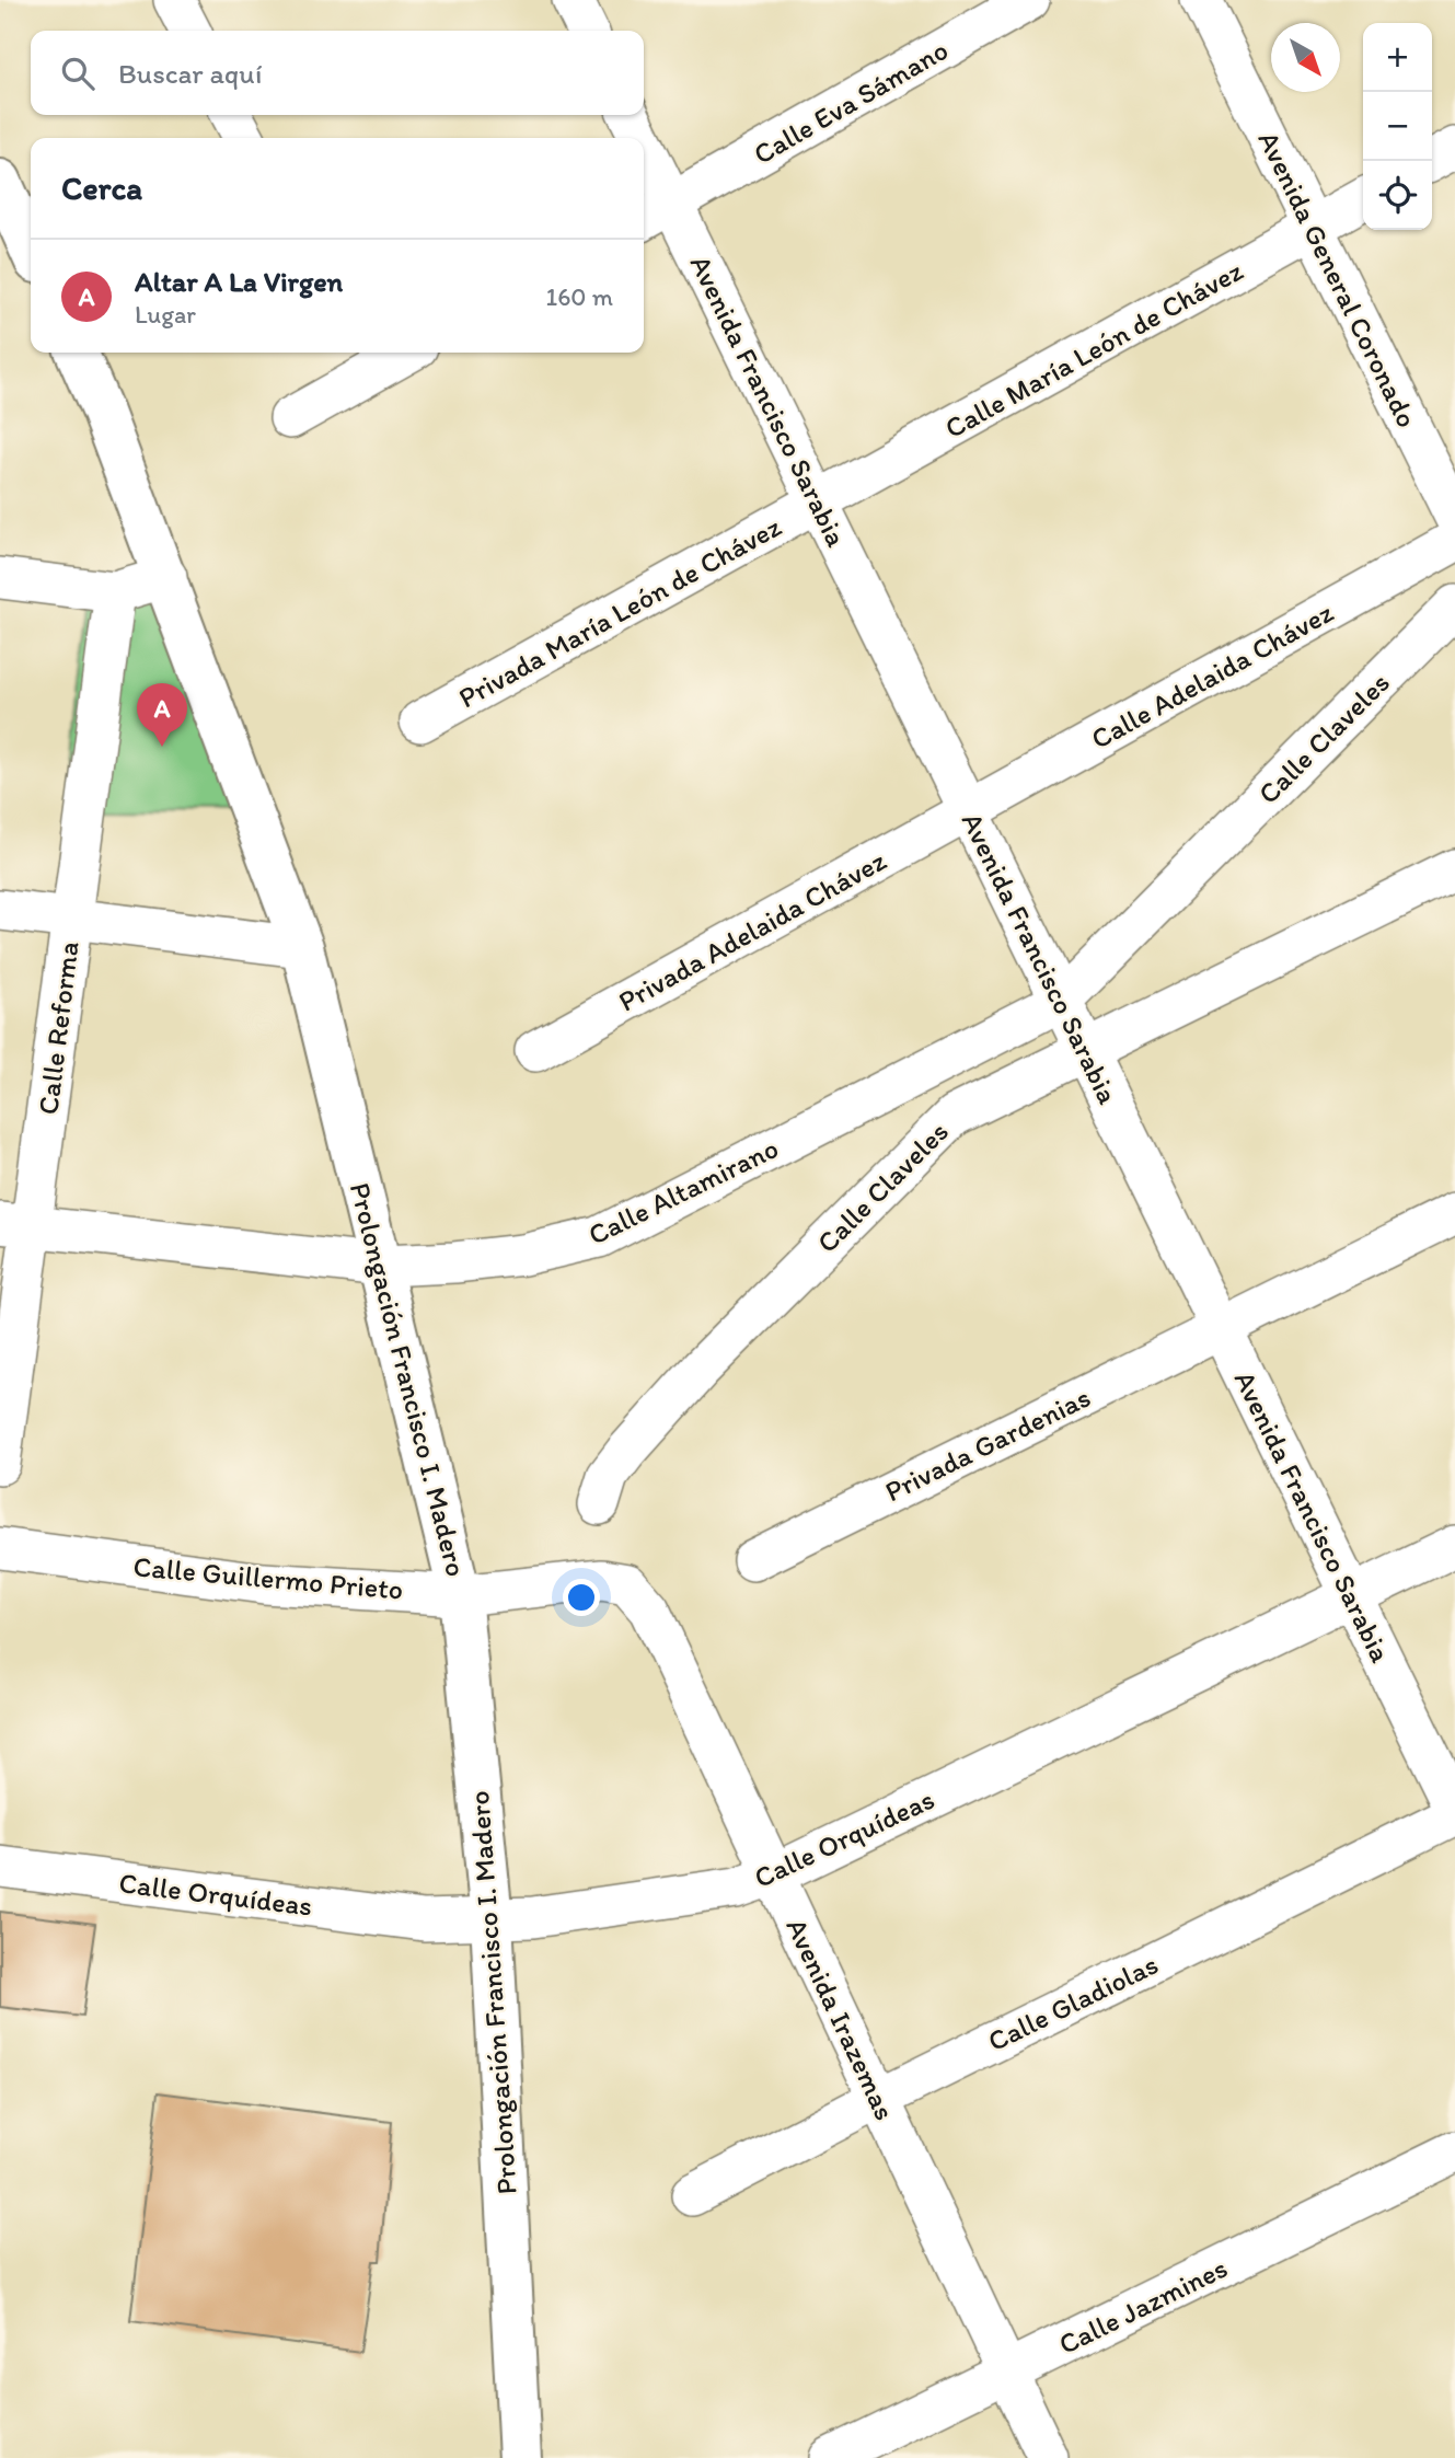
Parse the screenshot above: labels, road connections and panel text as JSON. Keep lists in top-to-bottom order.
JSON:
{
  "streets": {
    "main road": ["Prolongación Francisco I. Madero"],
    "street": [
      "Calle Eva Sámano",
      "Avenida General Coronado",
      "Calle María León de Chávez",
      "Avenida Francisco Sarabia",
      "Privada María León de Chávez",
      "Calle Adelaida Chávez",
      "Calle Claveles",
      "Privada Adelaida Chávez",
      "Calle Reforma",
      "Calle Altamirano",
      "Privada Gardenias",
      "Calle Guillermo Prieto",
      "Calle Orquídeas",
      "Calle Gladiolas",
      "Avenida Irazemas",
      "Calle Jazmines"
    ]
  },
  "crossings": [
    ["Calle Eva Sámano", "Avenida Francisco Sarabia"],
    ["Avenida General Coronado", "Calle María León de Chávez"],
    ["Calle María León de Chávez", "Avenida Francisco Sarabia"],
    ["Calle María León de Chávez", "Privada María León de Chávez"],
    ["Avenida Francisco Sarabia", "Privada María León de Chávez"],
    ["Avenida Francisco Sarabia", "Calle Adelaida Chávez"],
    ["Avenida Francisco Sarabia", "Calle Claveles"],
    ["Avenida Francisco Sarabia", "Privada Adelaida Chávez"],
    ["Avenida Francisco Sarabia", "Calle Altamirano"],
    ["Avenida Francisco Sarabia", "Privada Gardenias"],
    ["Avenida Francisco Sarabia", "Calle Orquídeas"],
    ["Calle Adelaida Chávez", "Privada Adelaida Chávez"],
    ["Calle Claveles", "Calle Altamirano"],
    ["Calle Reforma", "Calle Altamirano"],
    ["Calle Altamirano", "Prolongación Francisco I. Madero"],
    ["Prolongación Francisco I. Madero", "Calle Guillermo Prieto"],
    ["Prolongación Francisco I. Madero", "Calle Orquídeas"],
    ["Calle Guillermo Prieto", "Avenida Irazemas"],
    ["Calle Orquídeas", "Avenida Irazemas"],
    ["Calle Gladiolas", "Avenida Irazemas"],
    ["Avenida Irazemas", "Calle Jazmines"]
  ],
  "north": "bottom right",
  "page": {
    "map_buttons": ["+", "−"],
    "search": "Buscar aquí",
    "heading": "Cerca",
    "list": [
      {
        "mark": "A",
        "name": "Altar A La Virgen",
        "note": "Lugar",
        "value": "160 m"
      }
    ],
    "pins": "A"
  }
}
